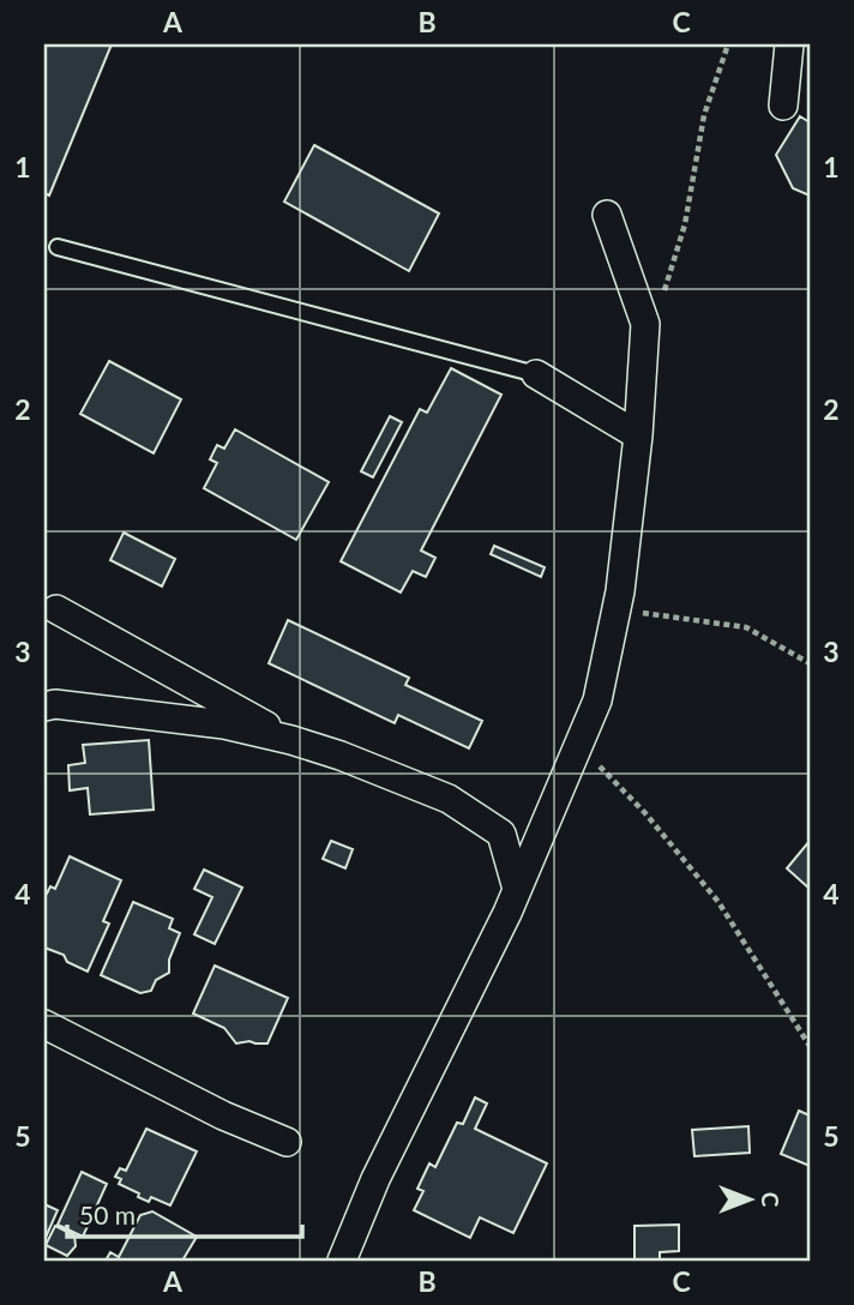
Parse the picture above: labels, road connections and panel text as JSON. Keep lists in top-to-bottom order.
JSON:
{
  "scale_bar": "50 m",
  "north": "right",
  "grid": {
    "columns": ["A", "B", "C"],
    "rows": [
      "1",
      "2",
      "3",
      "4",
      "5"
    ]
  }
}
